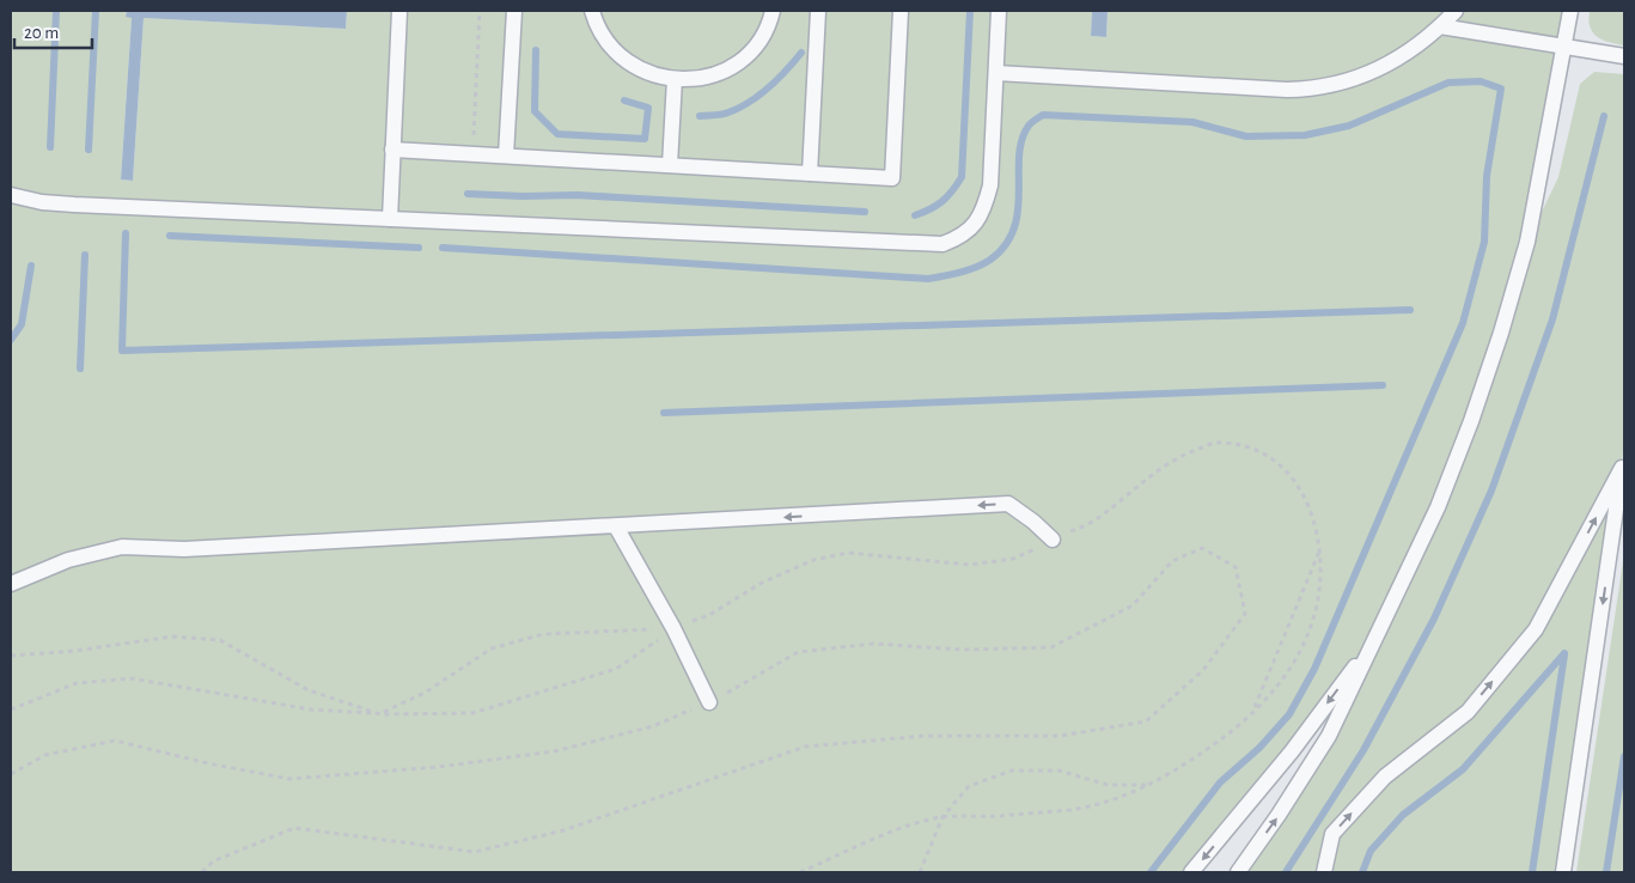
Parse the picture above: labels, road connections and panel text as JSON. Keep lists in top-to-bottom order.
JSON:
{
  "scale_bar": "20 m"
}
